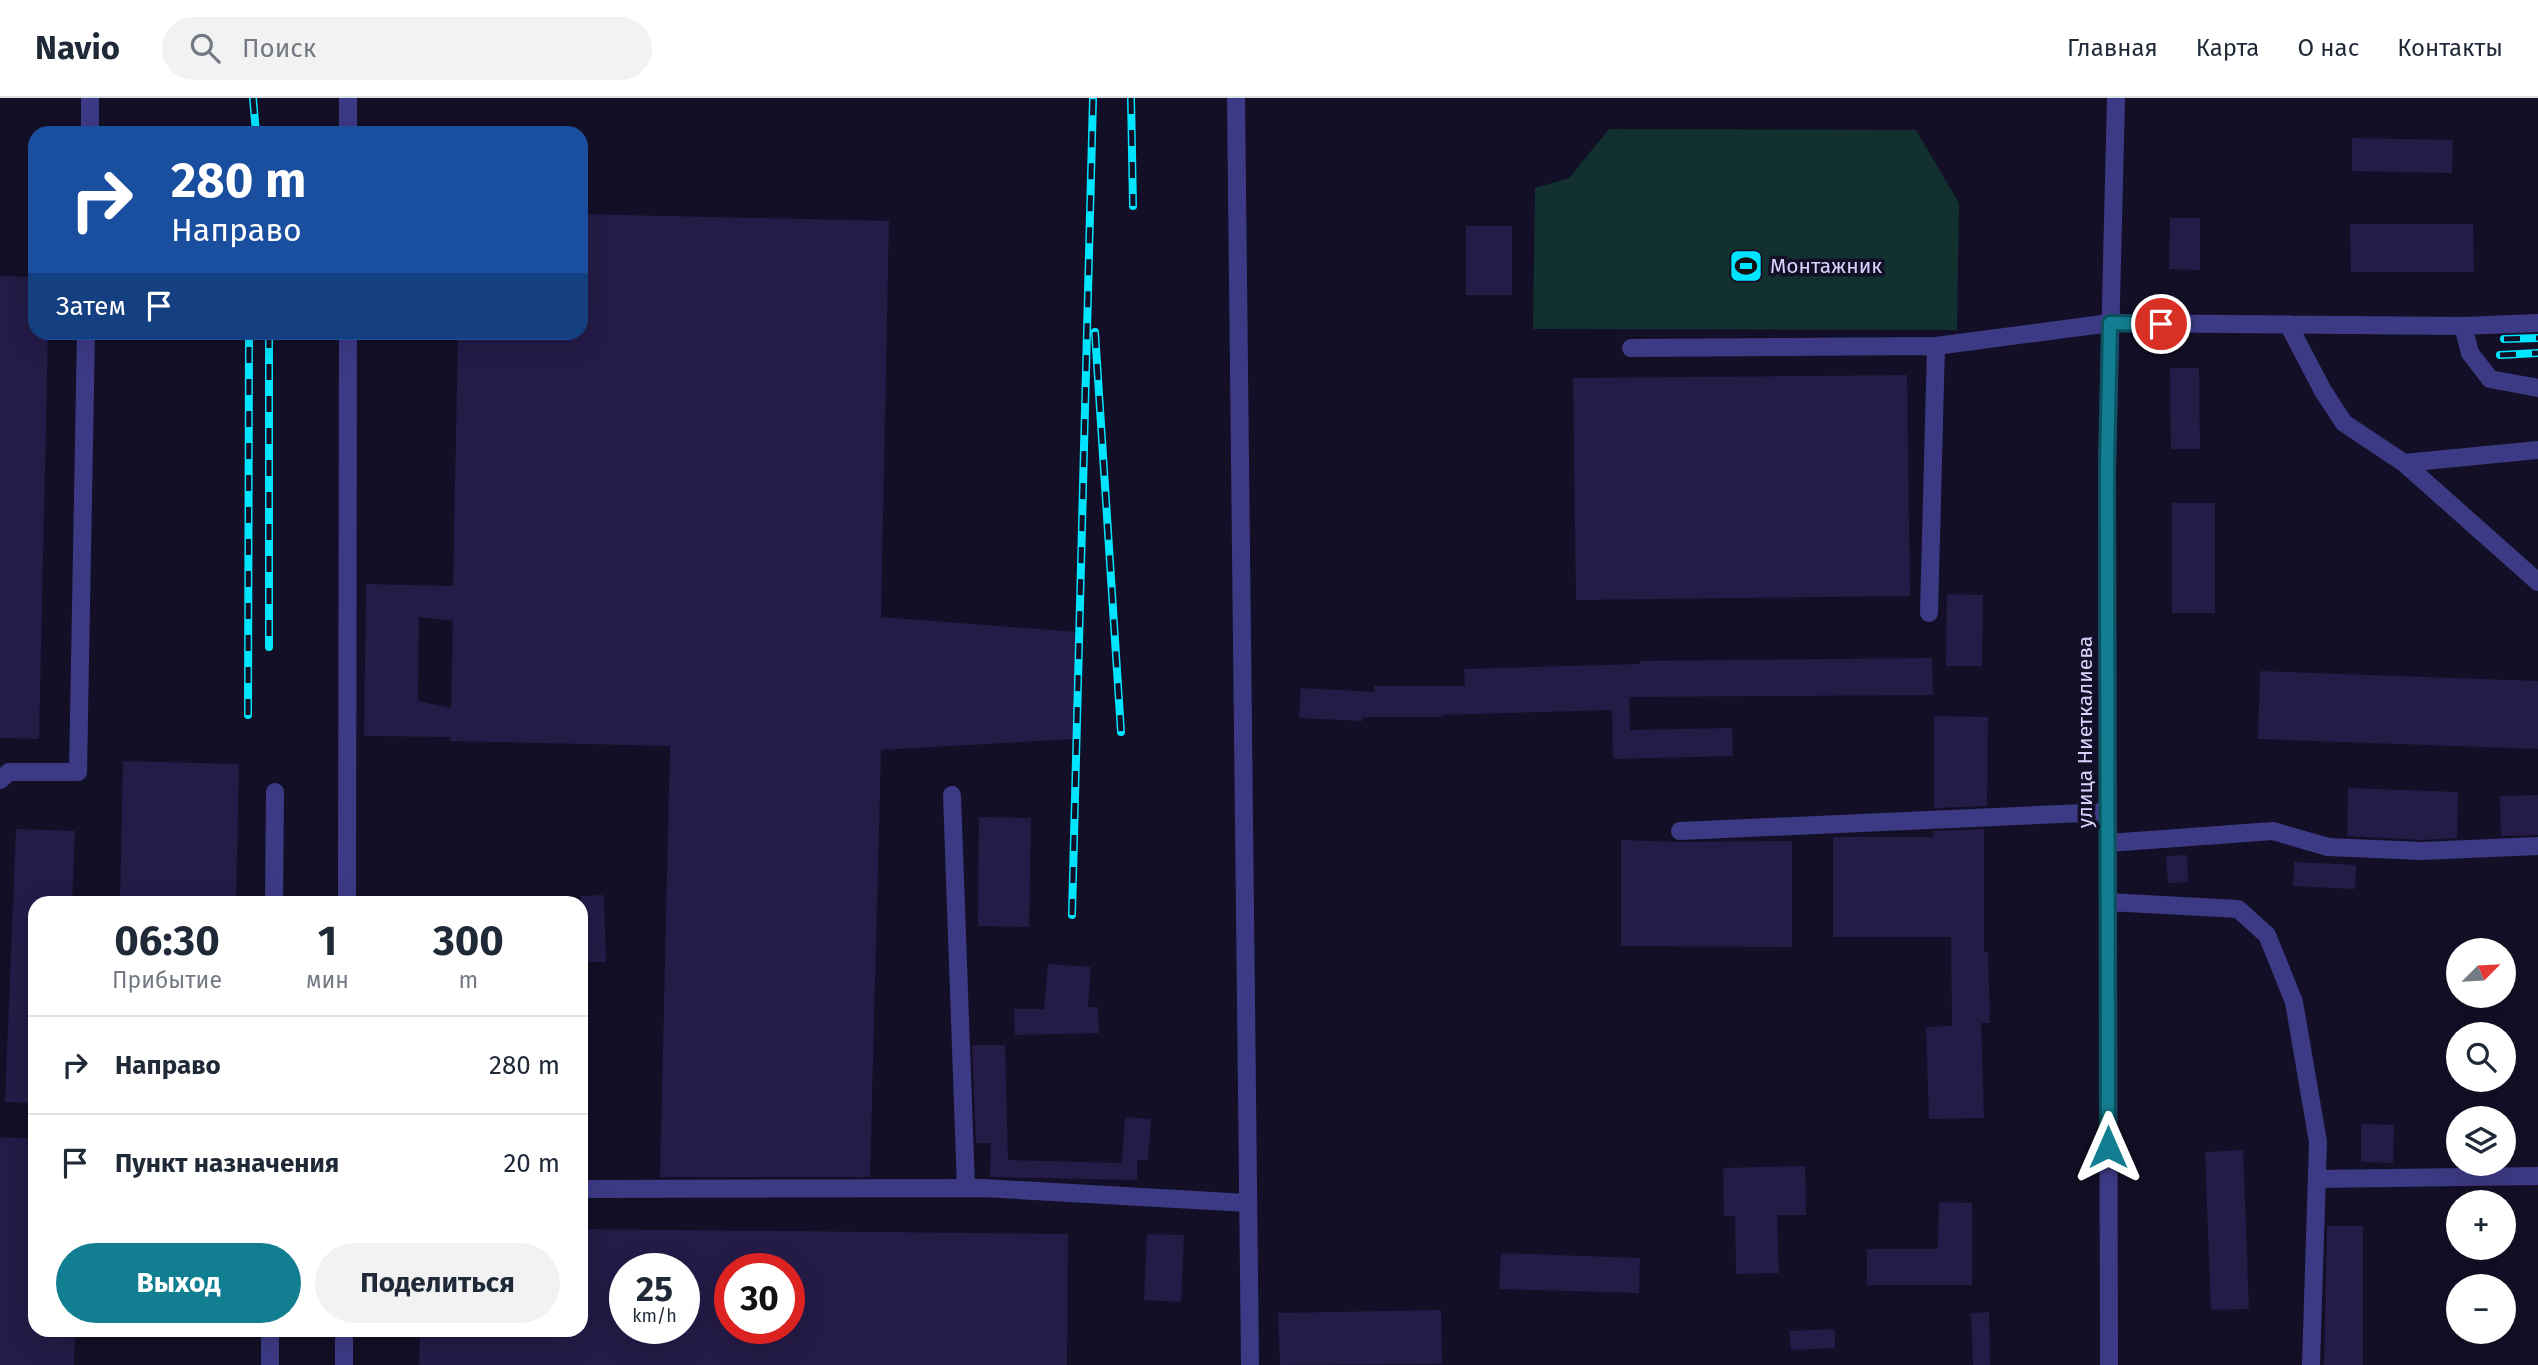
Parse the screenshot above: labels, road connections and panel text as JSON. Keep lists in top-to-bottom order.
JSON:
{
  "streets": {
    "street": ["улица Ниеткалиева"]
  },
  "places": {
    "sports": ["Монтажник"]
  },
  "north": "top right",
  "page": {
    "header": "Navio",
    "search": "Поиск",
    "nav": [
      "Главная",
      "Карта",
      "О нас",
      "Контакты"
    ],
    "turn": ["280 m", "Направо"],
    "then": "Затем",
    "eta": [
      "06:30",
      "Прибытие",
      "1",
      "мин",
      "300",
      "m"
    ],
    "map_buttons": ["+", "−"],
    "list": [
      {
        "name": "Направо",
        "value": "280 m"
      },
      {
        "name": "Пункт назначения",
        "value": "20 m"
      }
    ],
    "buttons": ["Выход", "Поделиться"],
    "speed": "25 km/h",
    "limit": "30"
  }
}
